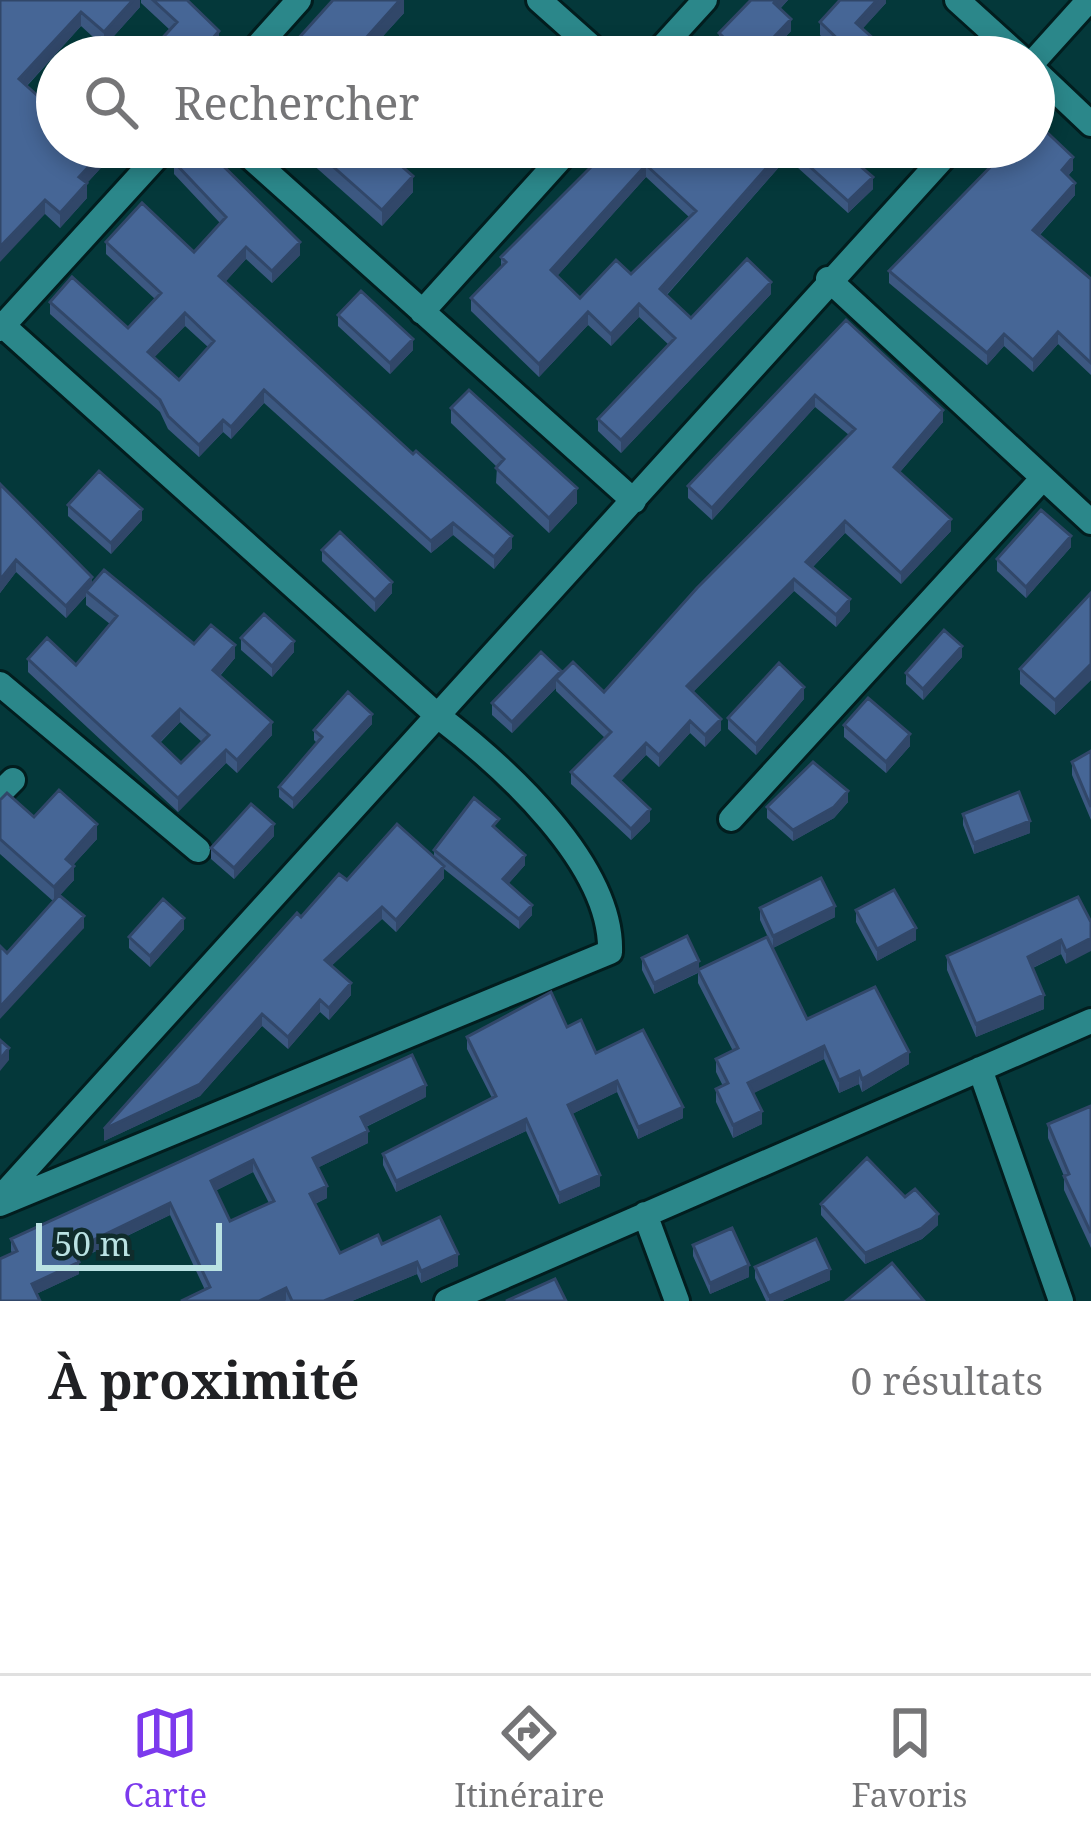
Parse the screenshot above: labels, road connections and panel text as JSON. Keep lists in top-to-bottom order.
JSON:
{
  "scale_bar": "50 m",
  "page": {
    "search": "Rechercher",
    "scale": "50 m",
    "heading": ["À proximité", "0 résultats"],
    "nav": ["Carte", "Itinéraire", "Favoris"]
  }
}
